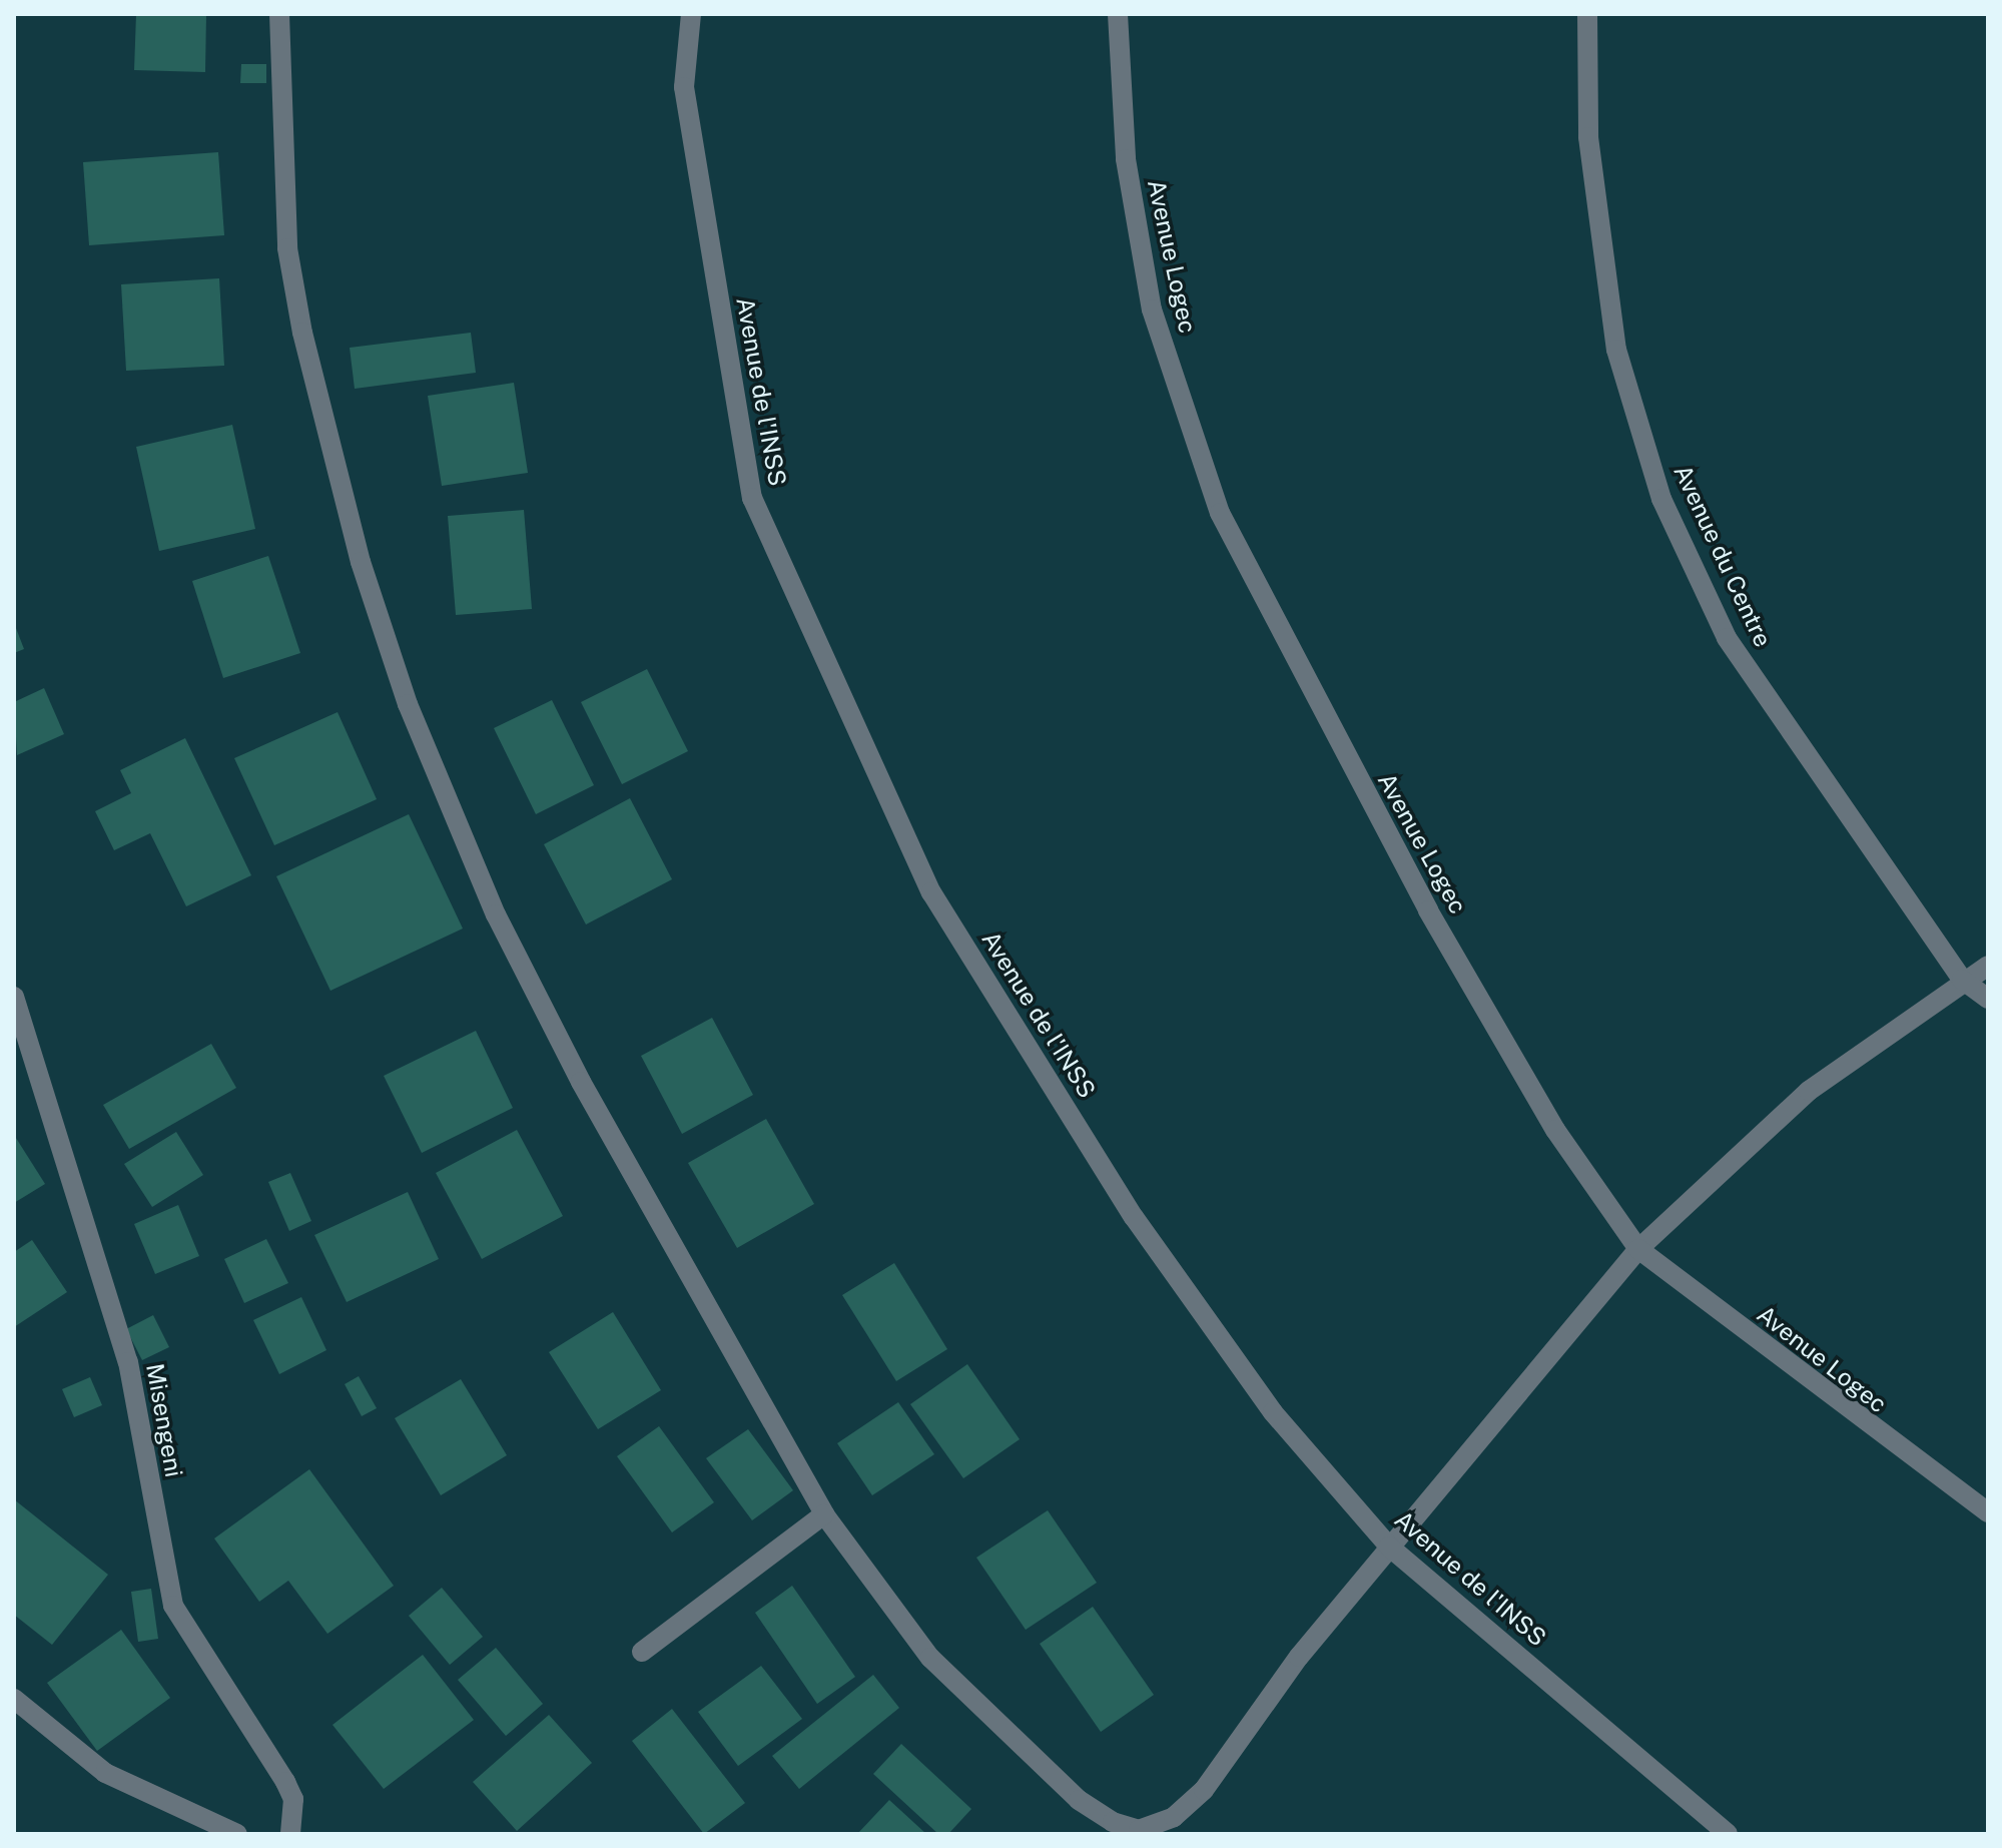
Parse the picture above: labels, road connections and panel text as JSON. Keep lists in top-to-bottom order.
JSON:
{
  "streets": {
    "street": [
      "Avenue Logec",
      "Avenue de l'INSS",
      "Avenue du Centre",
      "Misengeni"
    ]
  }
}
